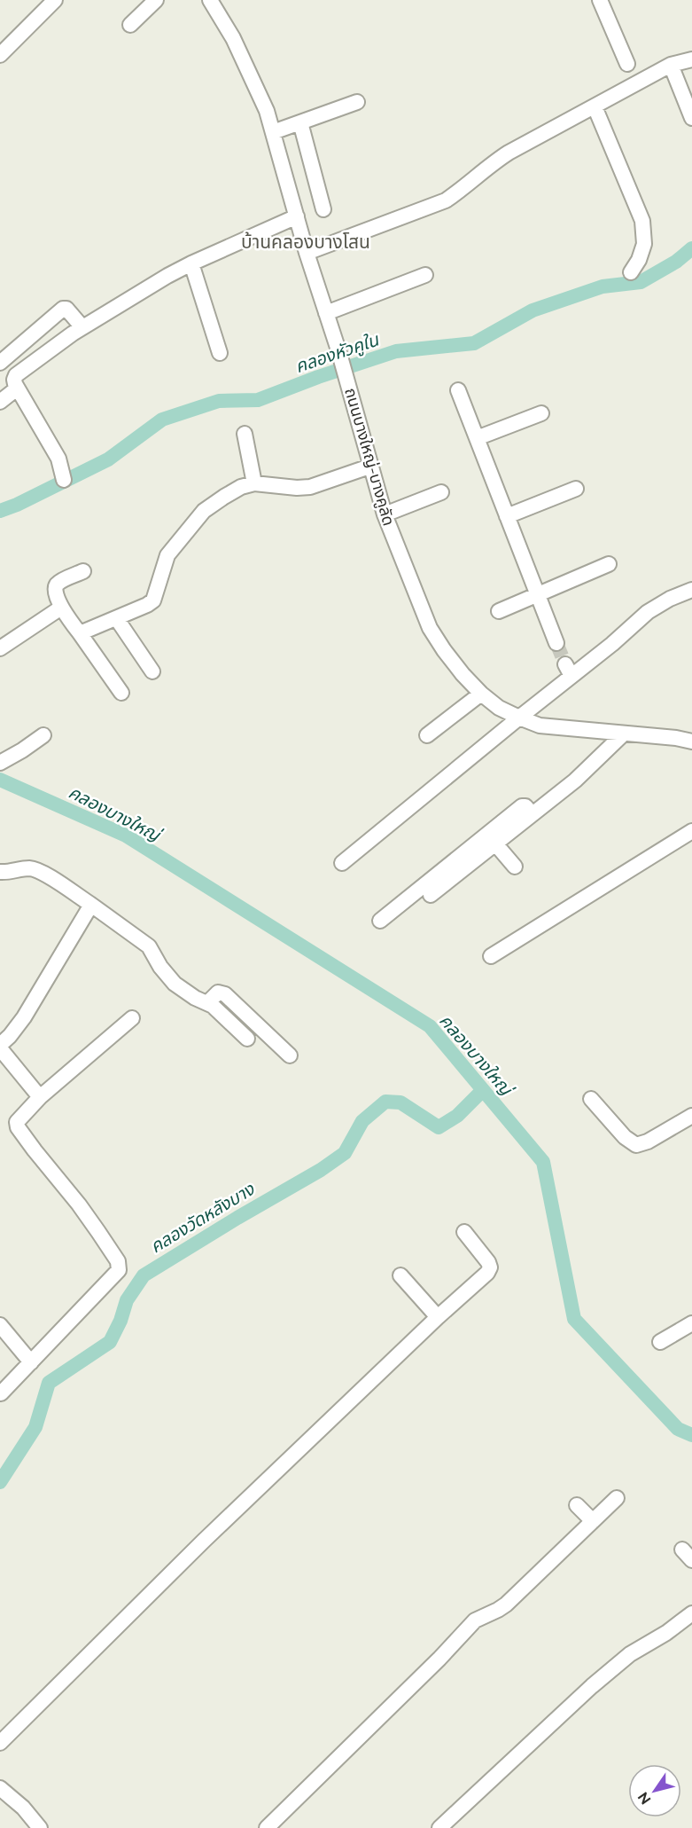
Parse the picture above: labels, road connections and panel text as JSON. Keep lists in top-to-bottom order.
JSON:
{
  "streets": {
    "street": ["ถนนบางใหญ่-บางคูลัด"]
  },
  "districts": ["บ้านคลองบางโสน"],
  "water": ["คลองหัวคูใน", "คลองบางใหญ่", "คลองวัดหลังบาง"],
  "north": "bottom left"
}
